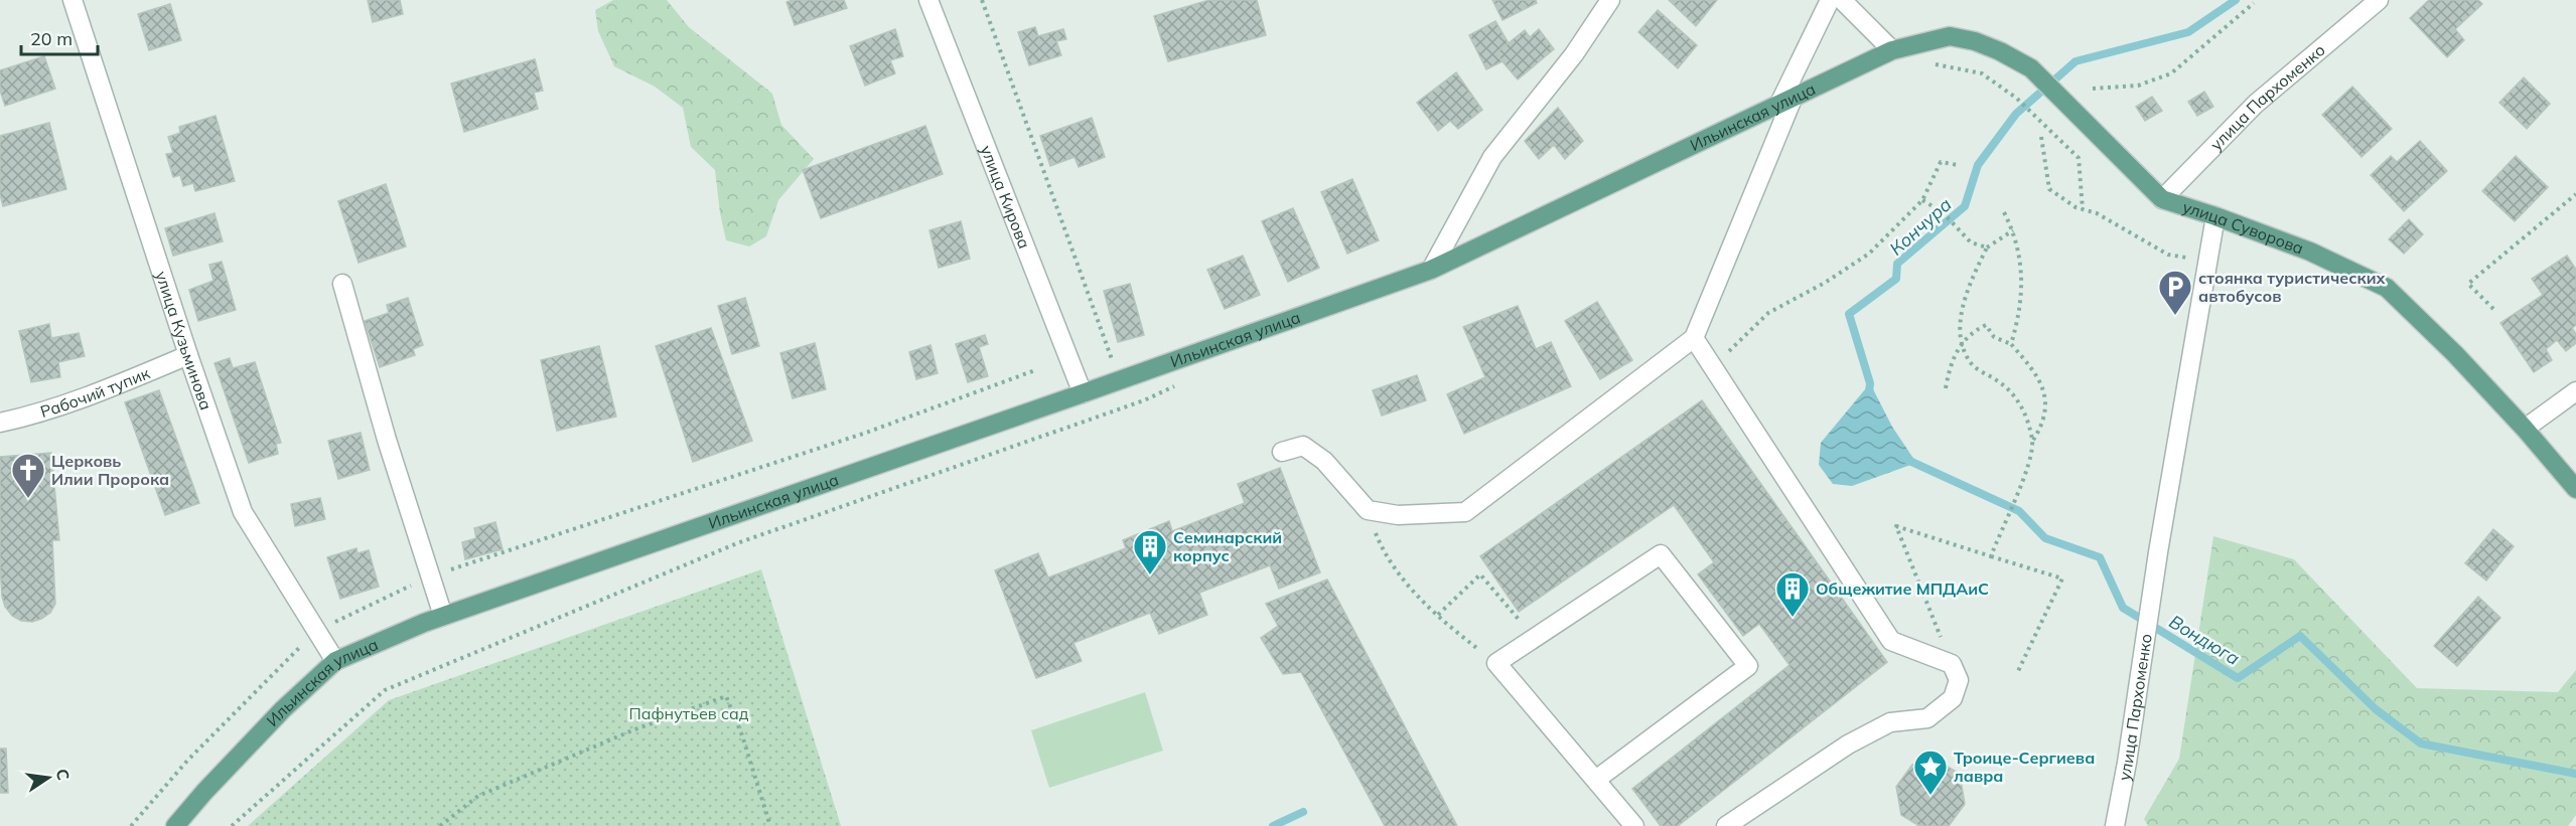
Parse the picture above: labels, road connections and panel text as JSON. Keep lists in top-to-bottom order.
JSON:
{
  "streets": {
    "main road": ["Ильинская улица", "улица Суворова"],
    "street": [
      "улица Пархоменко",
      "улица Кирова",
      "улица Кузьминова",
      "Рабочий тупик"
    ]
  },
  "crossings": [
    ["улица Пархоменко", "улица Суворова"],
    ["Ильинская улица", "улица Кирова"],
    ["Ильинская улица", "улица Суворова"],
    ["Ильинская улица", "улица Кузьминова"],
    ["улица Кузьминова", "Рабочий тупик"]
  ],
  "water": ["Кончура", "Вондюга"],
  "parks": ["Пафнутьев сад"],
  "places": {
    "parking": ["стоянка туристических автобусов"],
    "church": ["Церковь Илии Пророка"],
    "building": ["Семинарский корпус", "Общежитие МПДАиС"],
    "place": ["Троице-Сергиева лавра"]
  },
  "scale_bar": "20 m",
  "north": "right"
}
